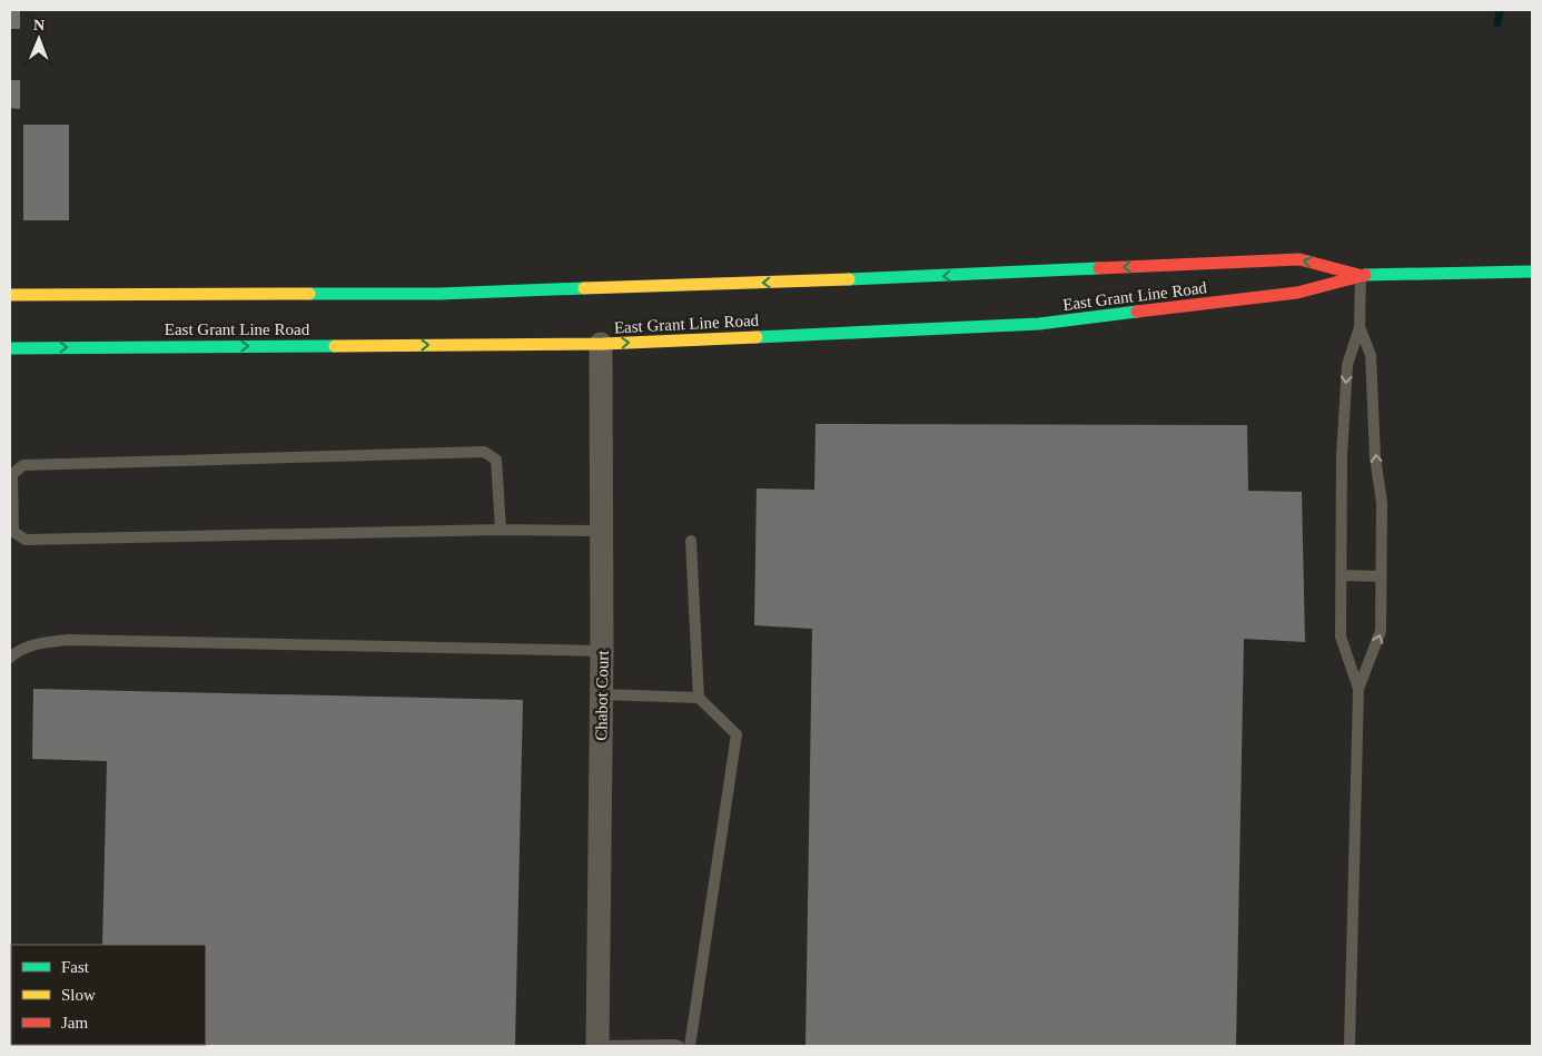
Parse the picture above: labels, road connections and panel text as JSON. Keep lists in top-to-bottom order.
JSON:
{
  "streets": {
    "main road": ["East Grant Line Road"],
    "street": ["Chabot Court"]
  },
  "crossings": [
    ["East Grant Line Road", "Chabot Court"]
  ],
  "legend": ["Fast", "Slow", "Jam"],
  "north": "top"
}
